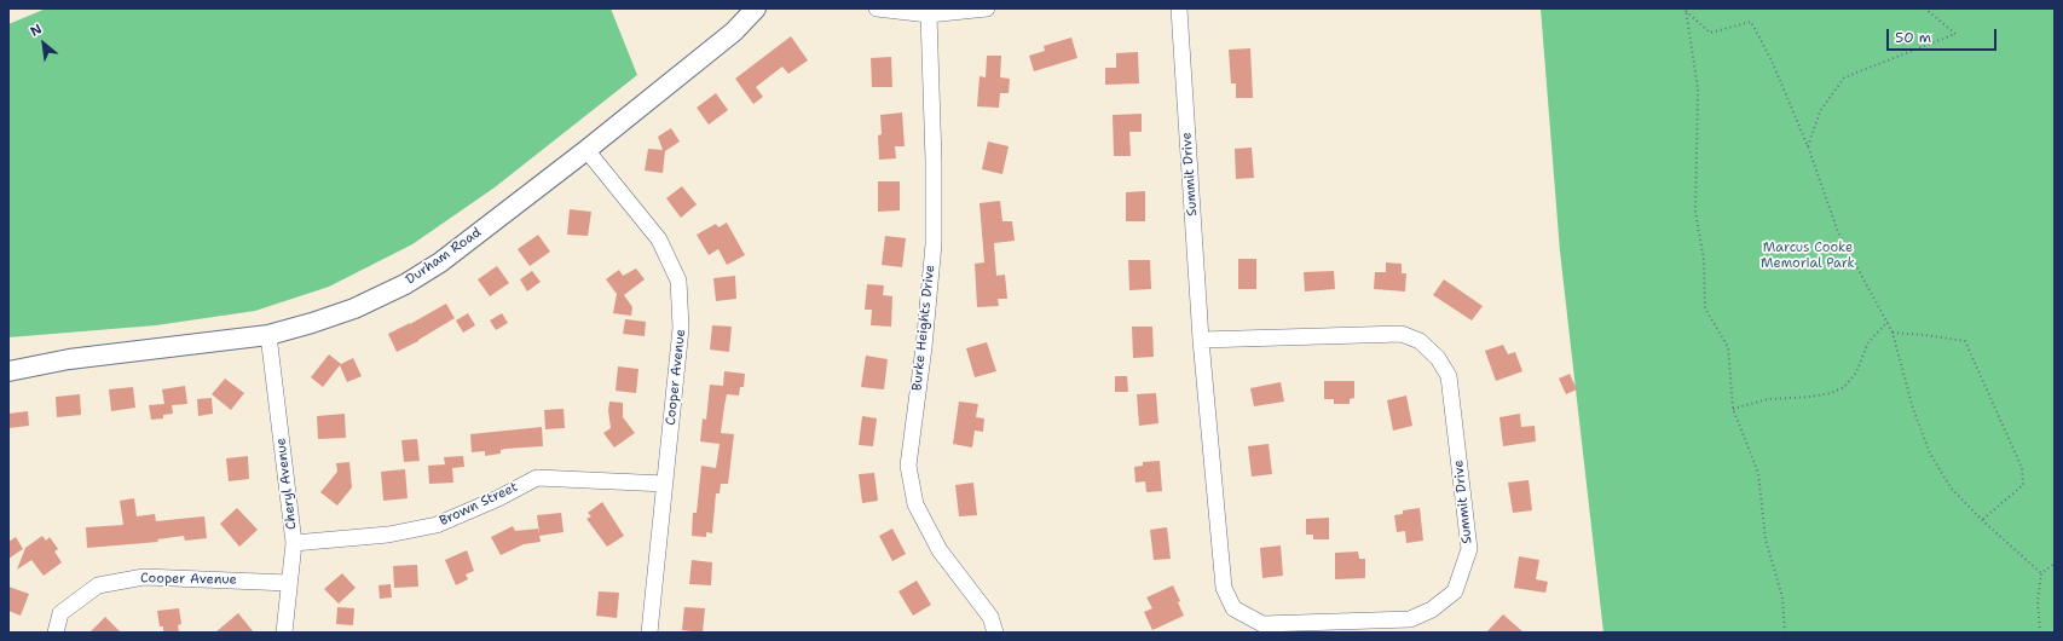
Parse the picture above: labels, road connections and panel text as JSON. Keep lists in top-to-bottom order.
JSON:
{
  "streets": {
    "main road": ["Durham Road"],
    "street": [
      "Summit Drive",
      "Burke Heights Drive",
      "Cooper Avenue",
      "Cheryl Avenue",
      "Brown Street"
    ]
  },
  "crossings": [
    ["Durham Road", "Cooper Avenue"],
    ["Durham Road", "Cheryl Avenue"],
    ["Cooper Avenue", "Cheryl Avenue"],
    ["Cooper Avenue", "Brown Street"],
    ["Cheryl Avenue", "Brown Street"]
  ],
  "parks": ["Marcus Cooke Memorial Park"],
  "scale_bar": "50 m",
  "north": "top left"
}
